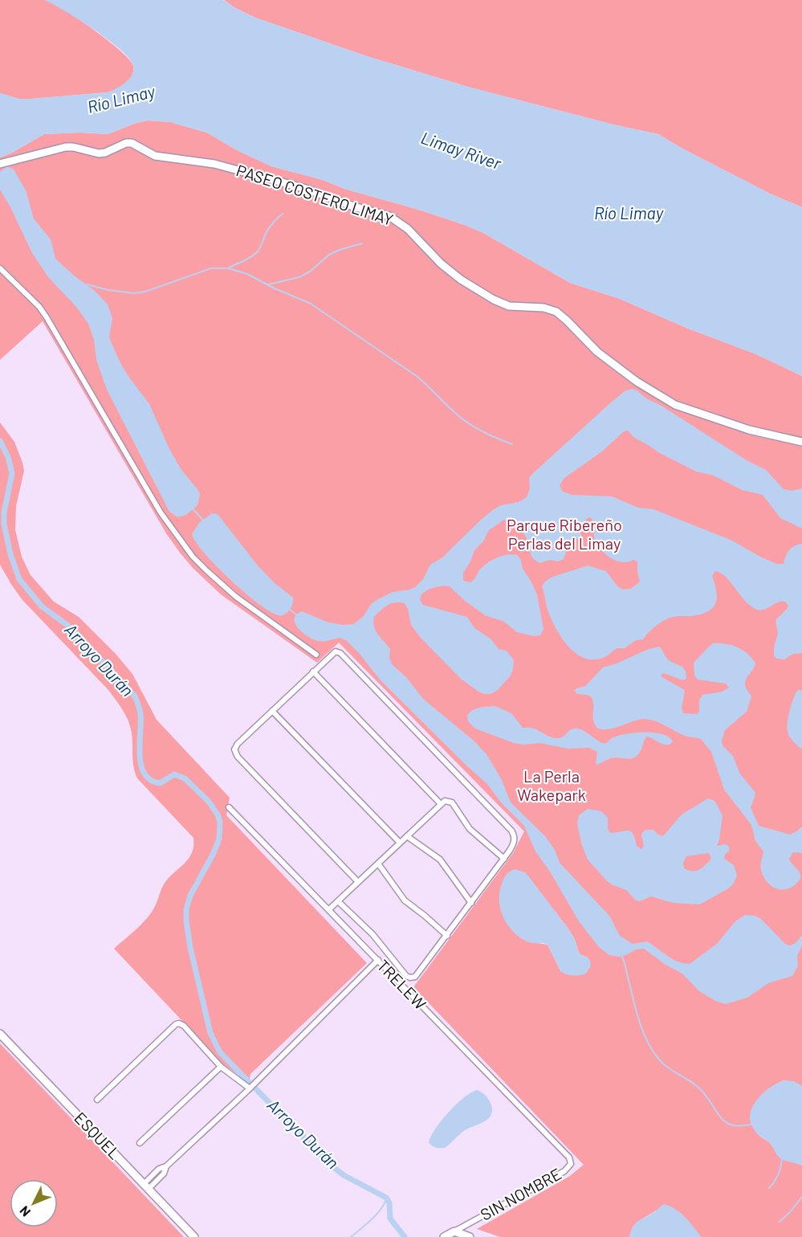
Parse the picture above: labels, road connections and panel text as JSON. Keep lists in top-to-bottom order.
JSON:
{
  "streets": {
    "street": [
      "PASEO COSTERO LIMAY",
      "TRELEW",
      "ESQUEL",
      "SIN NOMBRE"
    ]
  },
  "crossings": [
    ["TRELEW", "SIN NOMBRE"]
  ],
  "water": ["Río Limay", "Limay River", "Arroyo Durán"],
  "parks": ["Parque Ribereño Perlas del Limay", "La Perla Wakepark"],
  "north": "bottom left"
}
